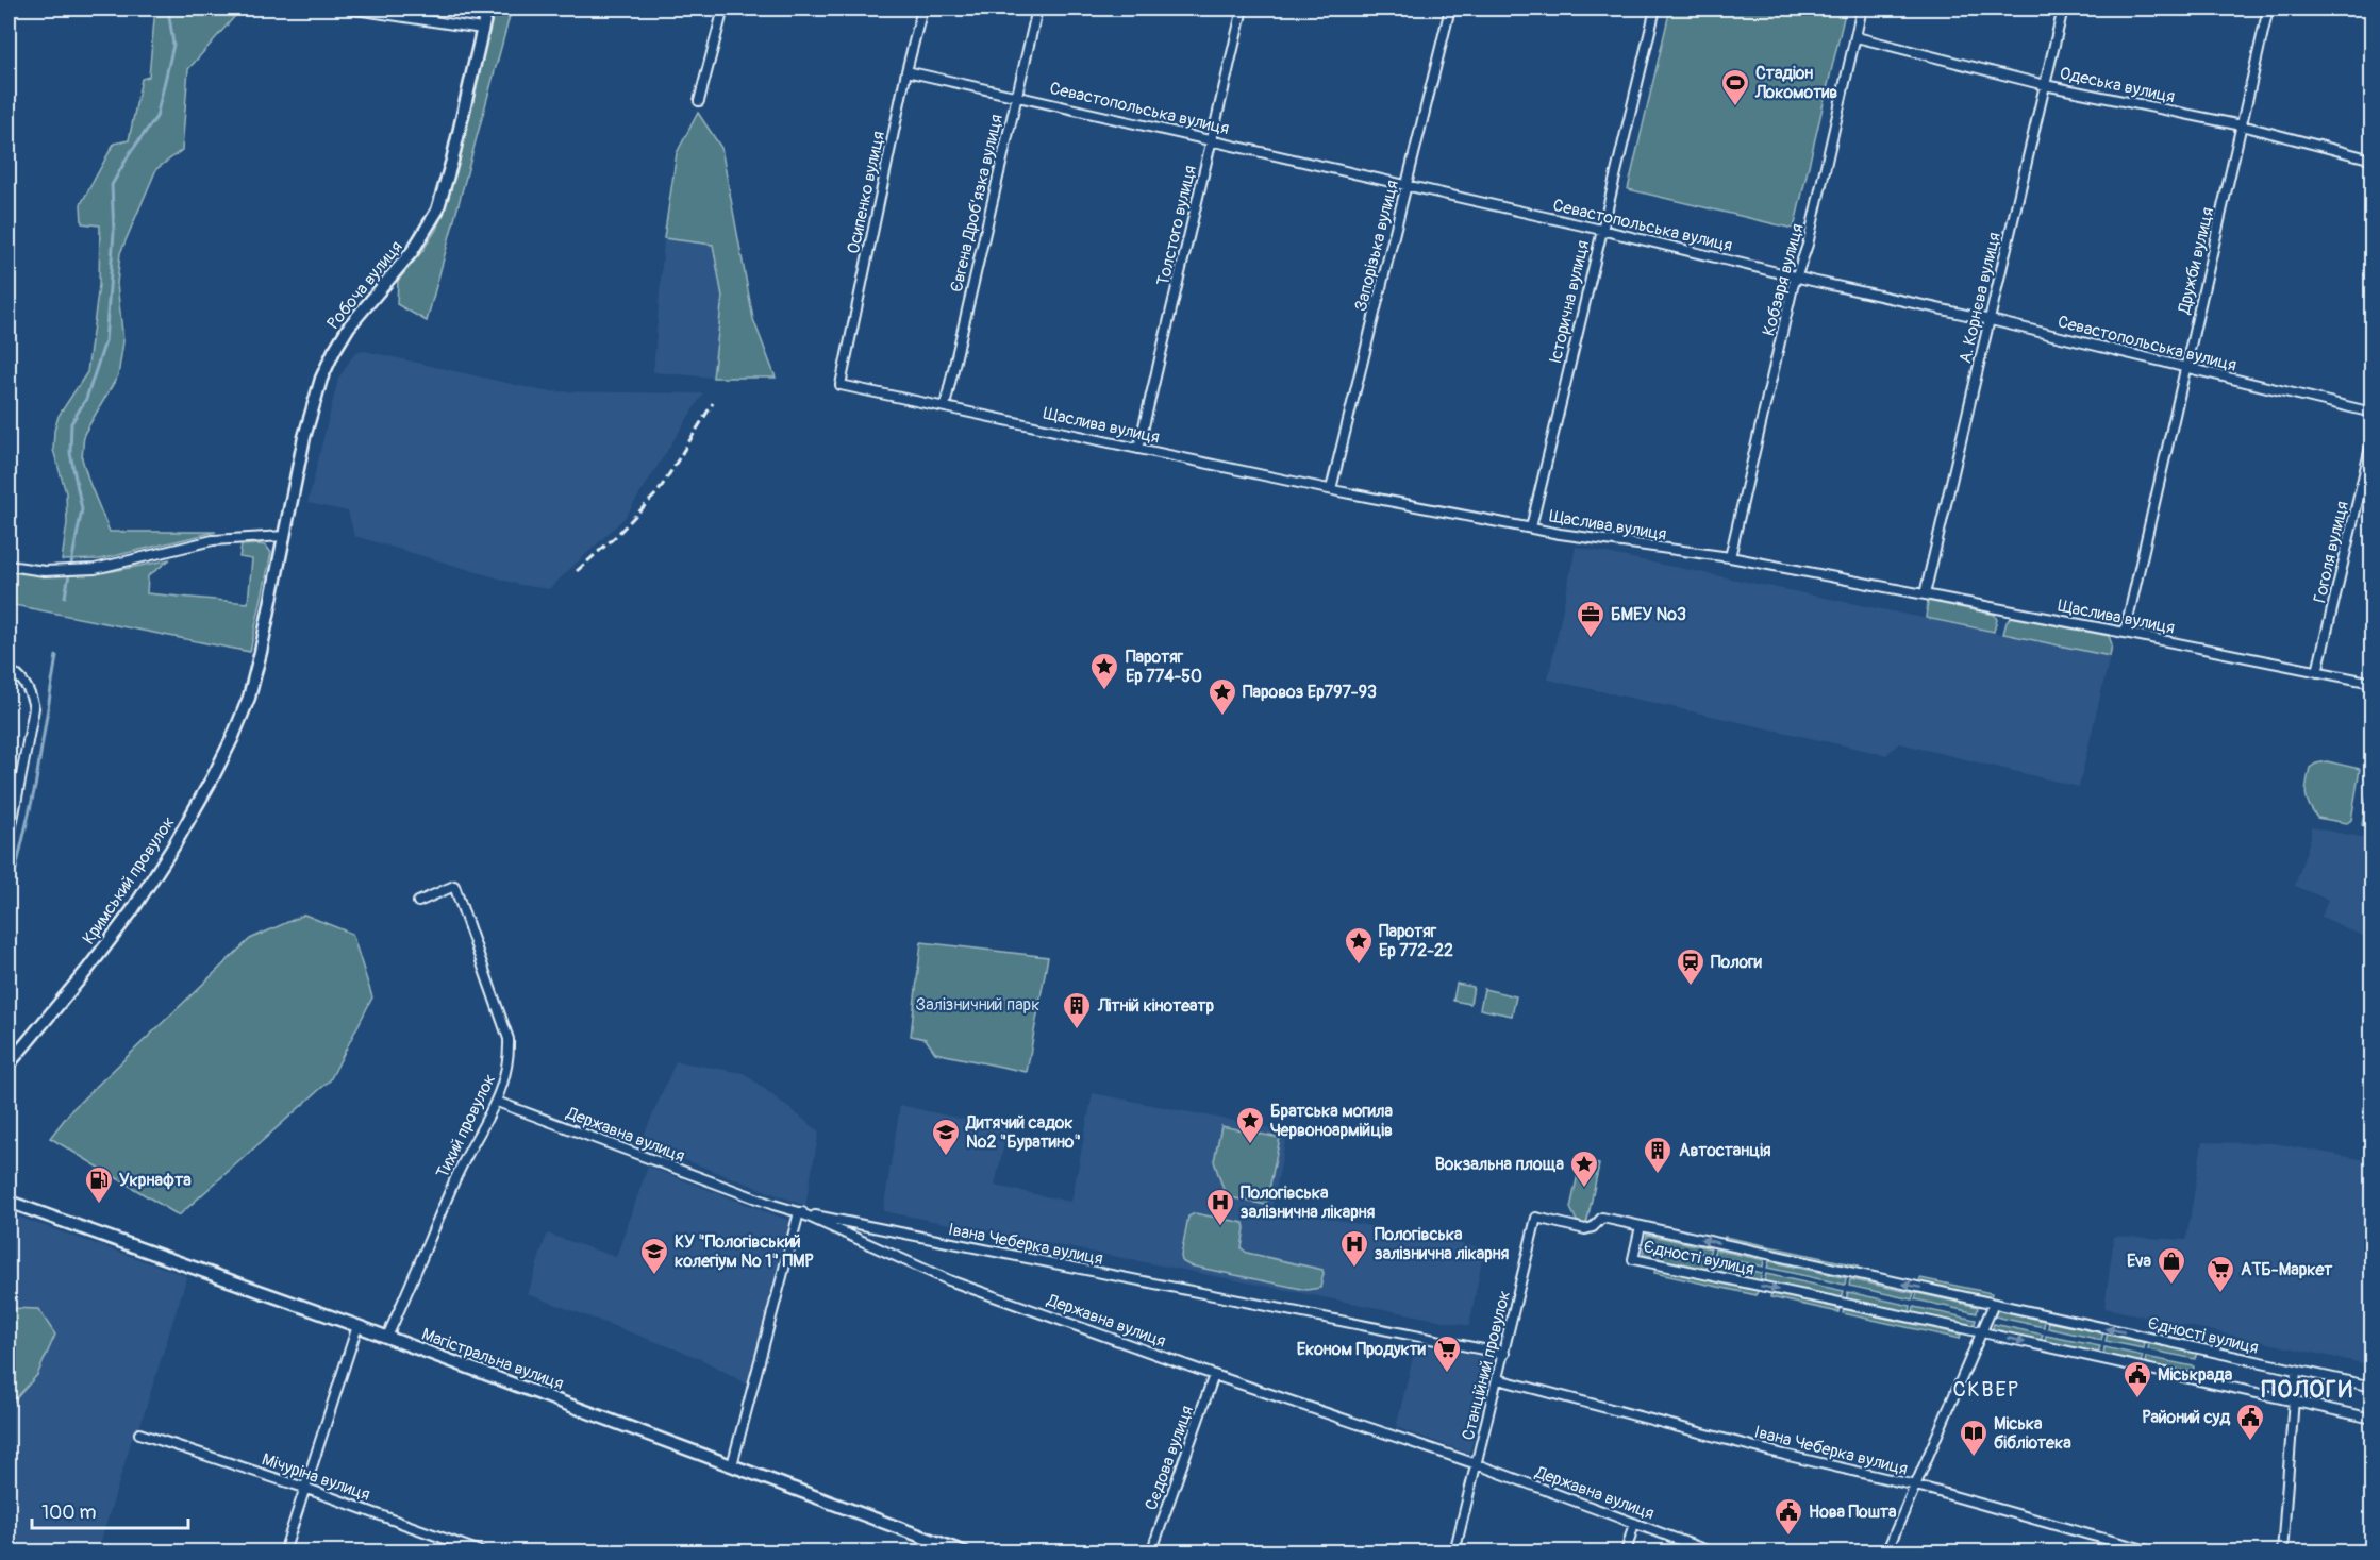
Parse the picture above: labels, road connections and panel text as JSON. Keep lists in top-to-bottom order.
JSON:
{
  "streets": {
    "street": [
      "Одеська вулиця",
      "Севастопольська вулиця",
      "Осипенко вулиця",
      "Євгена Дроб’язка вулиця",
      "Толстого вулиця",
      "Запорізька вулиця",
      "Дружби вулиця",
      "Кобзаря вулиця",
      "Робоча вулиця",
      "А. Корнєва вулиця",
      "Історична вулиця",
      "Щаслива вулиця",
      "Гоголя вулиця",
      "Кримський провулок",
      "Тихий провулок",
      "Державна вулиця",
      "Івана Чеберка вулиця",
      "Єдності вулиця",
      "Магістральна вулиця",
      "Станційний провулок",
      "Сєдова вулиця",
      "Мічуріна вулиця"
    ]
  },
  "crossings": [
    ["Одеська вулиця", "Дружби вулиця"],
    ["Одеська вулиця", "Кобзаря вулиця"],
    ["Одеська вулиця", "А. Корнєва вулиця"],
    ["Севастопольська вулиця", "Осипенко вулиця"],
    ["Севастопольська вулиця", "Євгена Дроб’язка вулиця"],
    ["Севастопольська вулиця", "Толстого вулиця"],
    ["Севастопольська вулиця", "Запорізька вулиця"],
    ["Севастопольська вулиця", "Дружби вулиця"],
    ["Севастопольська вулиця", "Кобзаря вулиця"],
    ["Севастопольська вулиця", "А. Корнєва вулиця"],
    ["Севастопольська вулиця", "Історична вулиця"],
    ["Осипенко вулиця", "Щаслива вулиця"],
    ["Євгена Дроб’язка вулиця", "Щаслива вулиця"],
    ["Толстого вулиця", "Щаслива вулиця"],
    ["Запорізька вулиця", "Щаслива вулиця"],
    ["Дружби вулиця", "Щаслива вулиця"],
    ["Кобзаря вулиця", "Щаслива вулиця"],
    ["Робоча вулиця", "Кримський провулок"],
    ["А. Корнєва вулиця", "Щаслива вулиця"],
    ["Історична вулиця", "Щаслива вулиця"],
    ["Щаслива вулиця", "Гоголя вулиця"],
    ["Тихий провулок", "Державна вулиця"],
    ["Тихий провулок", "Магістральна вулиця"],
    ["Державна вулиця", "Івана Чеберка вулиця"],
    ["Державна вулиця", "Станційний провулок"],
    ["Державна вулиця", "Сєдова вулиця"],
    ["Івана Чеберка вулиця", "Станційний провулок"],
    ["Єдності вулиця", "Станційний провулок"]
  ],
  "districts": ["СКВЕР", "ПОЛОГИ"],
  "parks": ["Залізничний парк"],
  "places": {
    "sports": ["Стадіон Локомотив"],
    "office": ["БМЕУ №3"],
    "place": [
      "Паротяг Ер 774-50",
      "Паровоз Ер797-93",
      "Паротяг Ер 772-22",
      "Братська могила Червоноармійців",
      "Вокзальна площа"
    ],
    "station": ["Пологи"],
    "building": ["Літній кінотеатр", "Автостанція"],
    "school or university": ["Дитячий садок №2 \"Буратино\"", "КУ \"Пологівський колегіум № 1\" ПМР"],
    "fuel station": ["Укрнафта"],
    "hospital": ["Пологівська залізнична лікарня", "Пологiвська залiзнична лiкарня"],
    "shop": ["Eva"],
    "supermarket": ["АТБ-Маркет", "Економ Продукти"],
    "public building": ["Міськрада", "Районий суд", "Нова Пошта"],
    "library": ["Міська бібліотека"]
  },
  "scale_bar": "100 m"
}
